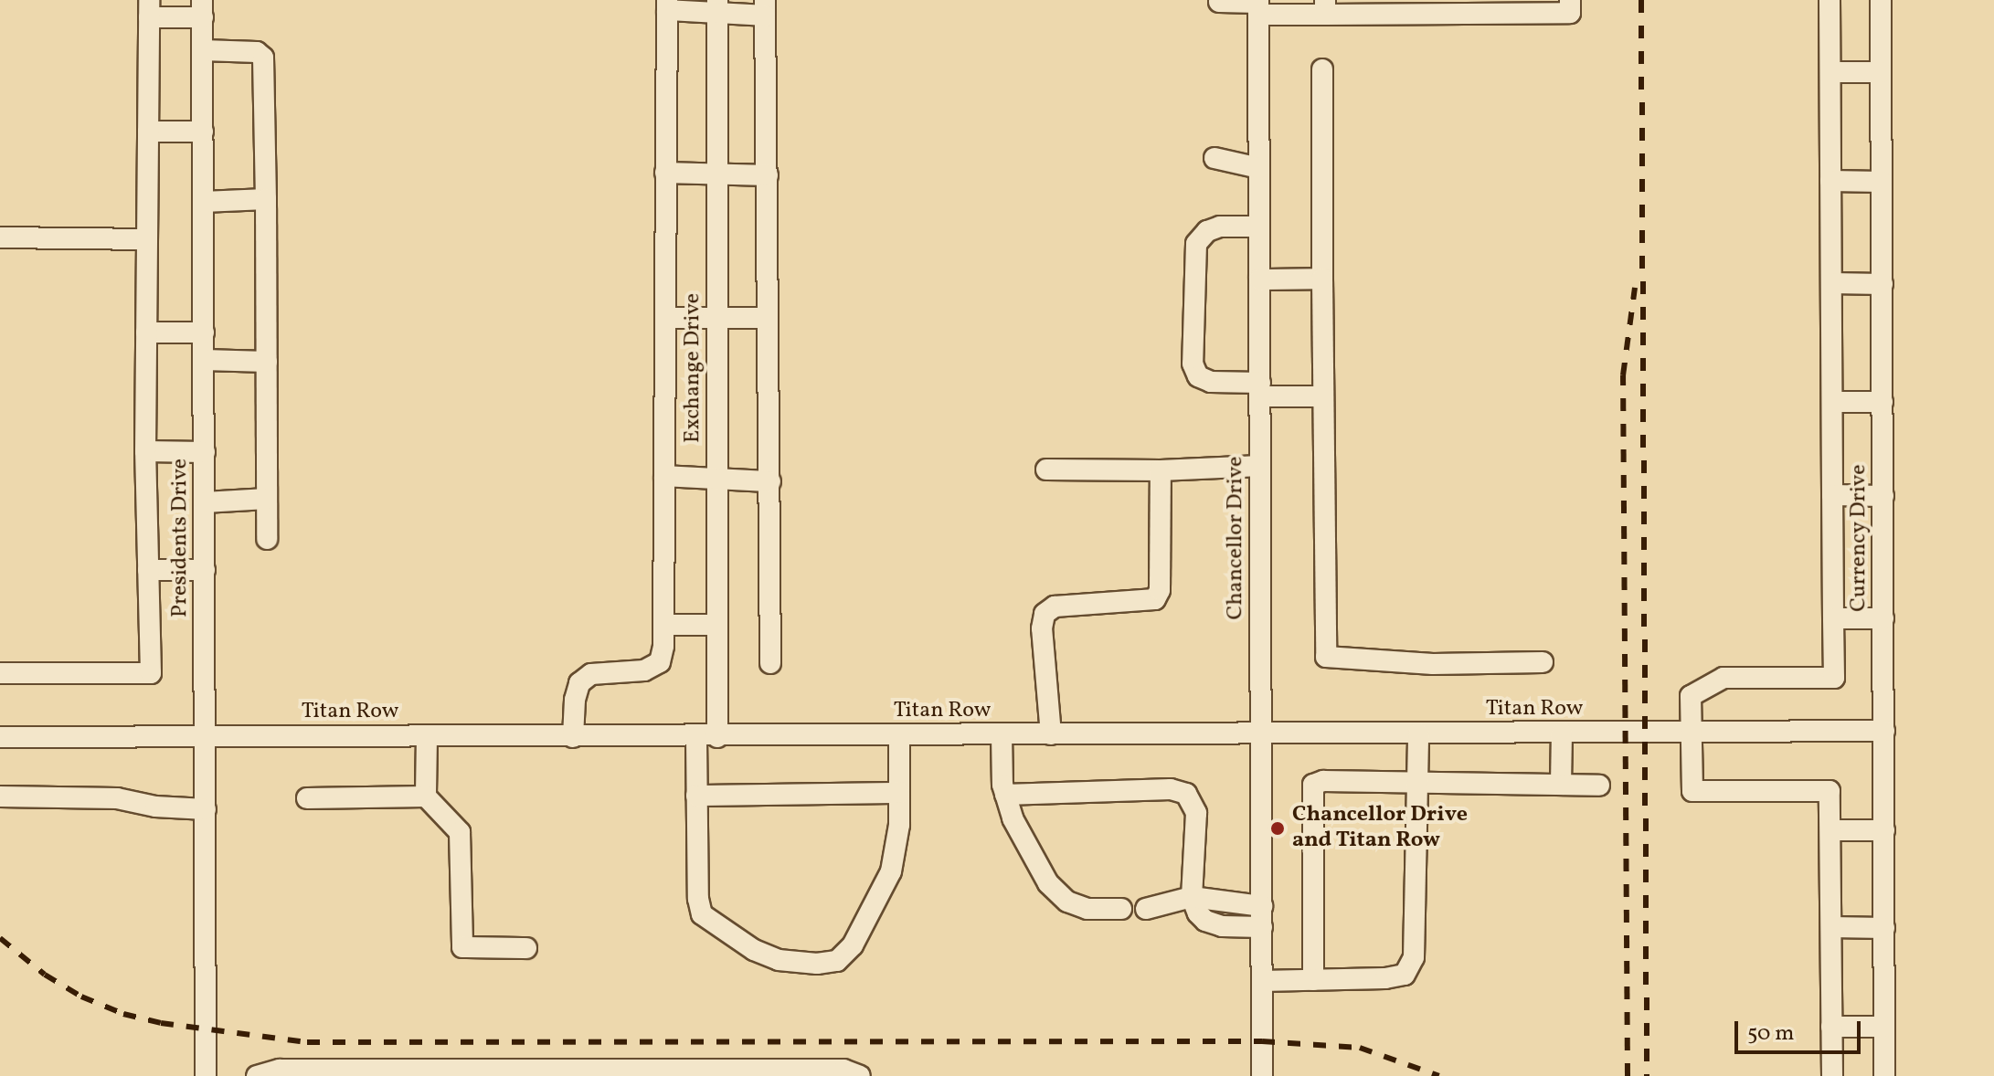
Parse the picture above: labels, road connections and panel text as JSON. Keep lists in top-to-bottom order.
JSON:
{
  "streets": {
    "street": [
      "Exchange Drive",
      "Presidents Drive",
      "Chancellor Drive",
      "Currency Drive",
      "Titan Row"
    ]
  },
  "crossings": [
    ["Exchange Drive", "Titan Row"],
    ["Presidents Drive", "Titan Row"],
    ["Chancellor Drive", "Titan Row"],
    ["Currency Drive", "Titan Row"]
  ],
  "places": ["Chancellor Drive and Titan Row"],
  "scale_bar": "50 m"
}
